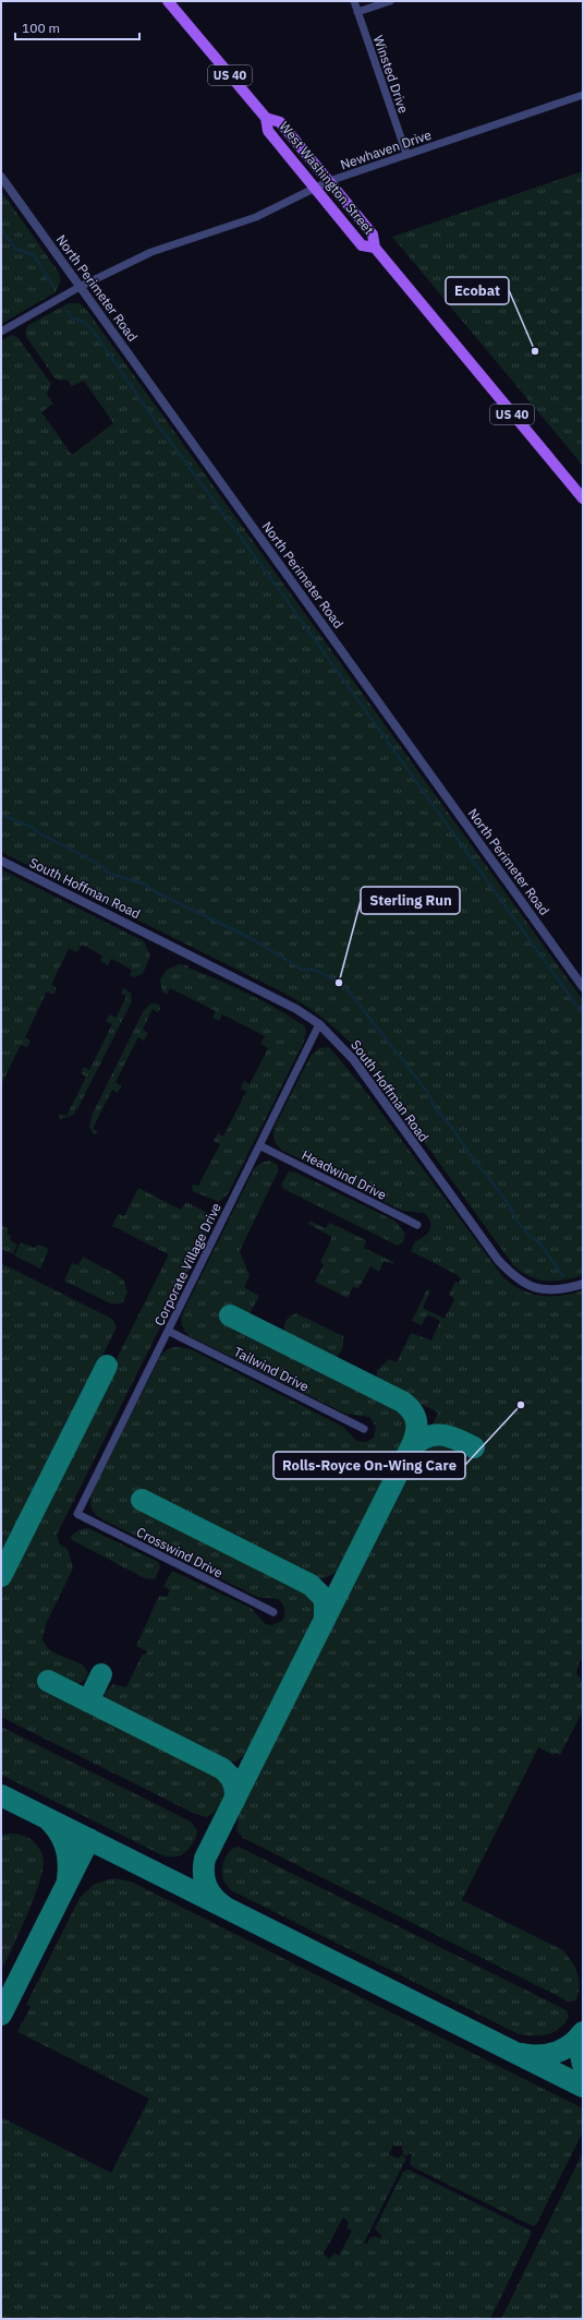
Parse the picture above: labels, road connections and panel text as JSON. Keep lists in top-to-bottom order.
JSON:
{
  "streets": {
    "main road": ["US 40", "West Washington Street"],
    "street": [
      "Winsted Drive",
      "Newhaven Drive",
      "North Perimeter Road",
      "South Hoffman Road",
      "Headwind Drive",
      "Corporate Village Drive",
      "Tailwind Drive",
      "Crosswind Drive"
    ]
  },
  "crossings": [
    ["Winsted Drive", "Newhaven Drive"],
    ["Newhaven Drive", "West Washington Street"],
    ["Newhaven Drive", "North Perimeter Road"],
    ["South Hoffman Road", "Corporate Village Drive"],
    ["Headwind Drive", "Corporate Village Drive"],
    ["Corporate Village Drive", "Tailwind Drive"],
    ["Corporate Village Drive", "Crosswind Drive"]
  ],
  "places": ["Ecobat", "Sterling Run", "Rolls-Royce On-Wing Care"],
  "scale_bar": "100 m"
}
